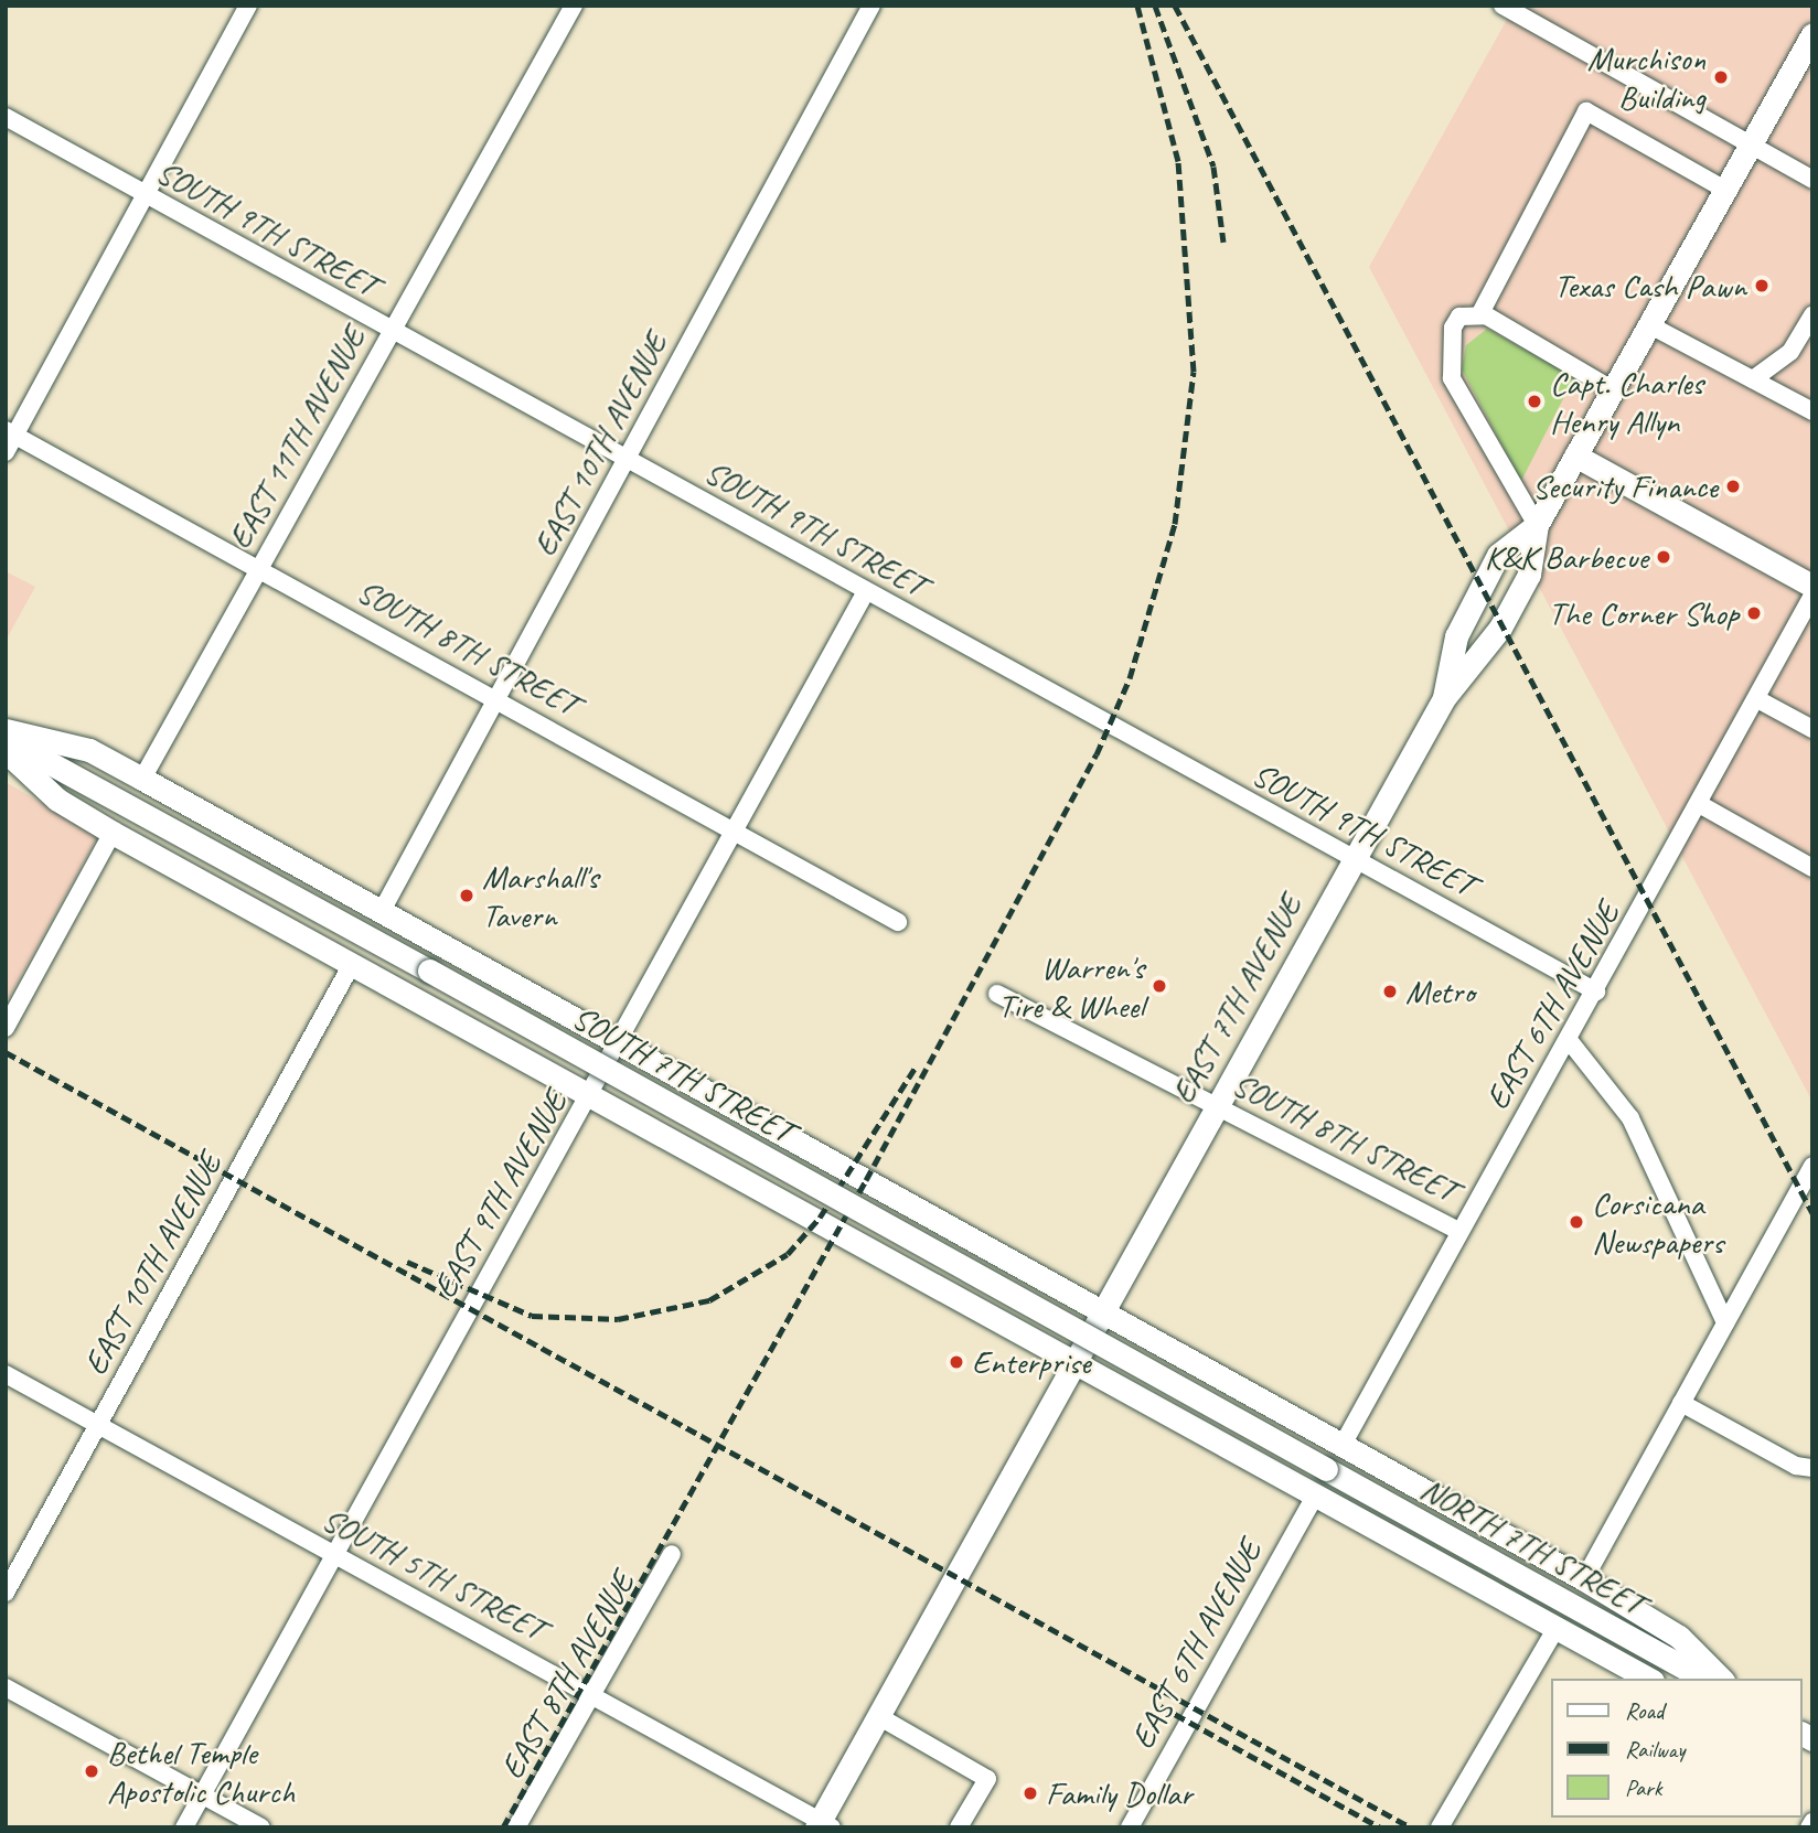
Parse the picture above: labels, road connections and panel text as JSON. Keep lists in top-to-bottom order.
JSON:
{
  "streets": {
    "main road": ["EAST 7TH AVENUE", "SOUTH 7TH STREET", "NORTH 7TH STREET"],
    "street": [
      "SOUTH 9TH STREET",
      "EAST 11TH AVENUE",
      "EAST 10TH AVENUE",
      "SOUTH 8TH STREET",
      "EAST 6TH AVENUE",
      "EAST 9TH AVENUE",
      "SOUTH 5TH STREET",
      "EAST 8TH AVENUE"
    ]
  },
  "crossings": [
    ["SOUTH 9TH STREET", "EAST 11TH AVENUE"],
    ["SOUTH 9TH STREET", "EAST 10TH AVENUE"],
    ["SOUTH 9TH STREET", "EAST 7TH AVENUE"],
    ["SOUTH 9TH STREET", "EAST 6TH AVENUE"],
    ["SOUTH 9TH STREET", "EAST 9TH AVENUE"],
    ["EAST 11TH AVENUE", "SOUTH 8TH STREET"],
    ["EAST 10TH AVENUE", "SOUTH 8TH STREET"],
    ["EAST 10TH AVENUE", "SOUTH 5TH STREET"],
    ["SOUTH 8TH STREET", "EAST 7TH AVENUE"],
    ["SOUTH 8TH STREET", "EAST 6TH AVENUE"],
    ["SOUTH 8TH STREET", "EAST 9TH AVENUE"],
    ["EAST 7TH AVENUE", "SOUTH 5TH STREET"],
    ["SOUTH 7TH STREET", "NORTH 7TH STREET"],
    ["EAST 9TH AVENUE", "SOUTH 5TH STREET"],
    ["SOUTH 5TH STREET", "EAST 8TH AVENUE"]
  ],
  "places": [
    "Murchison Building",
    "Texas Cash Pawn",
    "Capt. Charles Henry Allyn",
    "Security Finance",
    "K&K Barbecue",
    "The Corner Shop",
    "Marshall's Tavern",
    "Warren's Tire & Wheel",
    "Metro",
    "Corsicana Newspapers",
    "Enterprise",
    "Bethel Temple Apostolic Church",
    "Family Dollar"
  ],
  "legend": ["Road", "Railway", "Park"]
}
